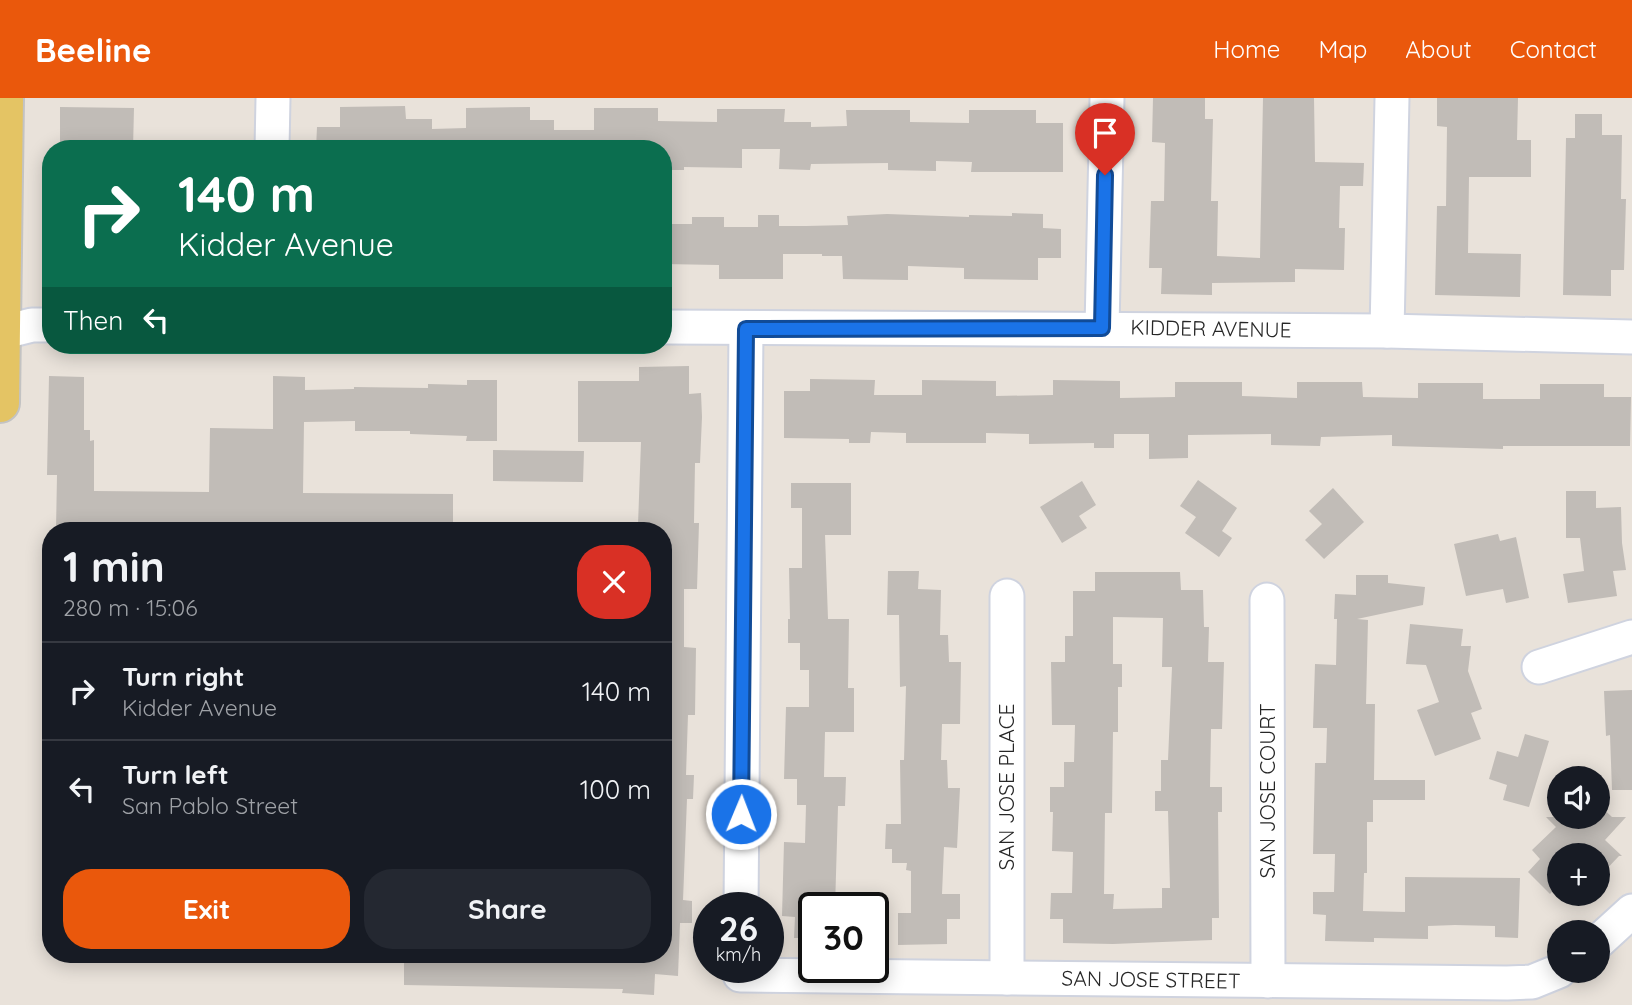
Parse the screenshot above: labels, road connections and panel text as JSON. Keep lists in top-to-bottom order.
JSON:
{
  "streets": {
    "street": [
      "KIDDER AVENUE",
      "SAN JOSE PLACE",
      "SAN JOSE COURT",
      "SAN JOSE STREET"
    ]
  },
  "crossings": [
    ["SAN JOSE PLACE", "SAN JOSE STREET"],
    ["SAN JOSE COURT", "SAN JOSE STREET"]
  ],
  "page": {
    "header": "Beeline",
    "nav": [
      "Home",
      "Map",
      "About",
      "Contact"
    ],
    "turn": ["140 m", "Kidder Avenue"],
    "then": "Then",
    "heading": ["1 min", "280 m · 15:06"],
    "list": [
      {
        "name": "Turn right",
        "note": "Kidder Avenue",
        "value": "140 m"
      },
      {
        "name": "Turn left",
        "note": "San Pablo Street",
        "value": "100 m"
      }
    ],
    "map_buttons": ["+", "−"],
    "buttons": ["Exit", "Share"],
    "speed": "26 km/h",
    "limit": "30"
  }
}
